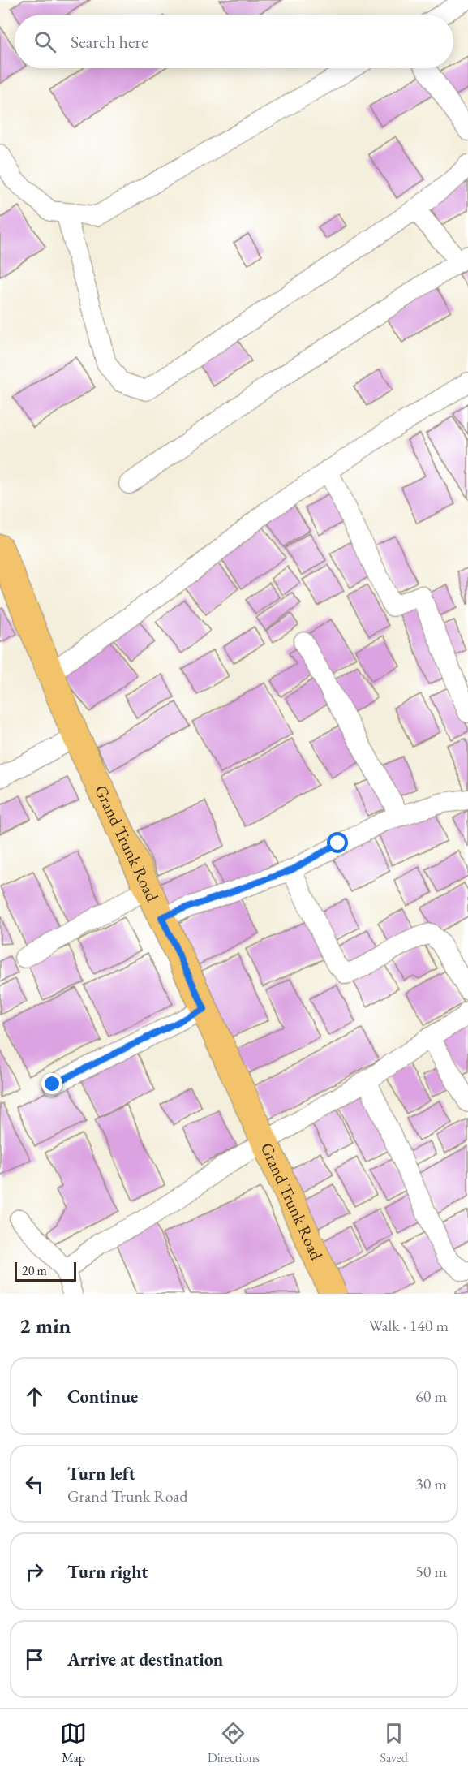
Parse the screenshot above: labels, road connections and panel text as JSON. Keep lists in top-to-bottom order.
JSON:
{
  "streets": {
    "main road": ["Grand Trunk Road"]
  },
  "scale_bar": "20 m",
  "page": {
    "search": "Search here",
    "scale": "20 m",
    "heading": ["2 min", "Walk · 140 m"],
    "list": [
      ["Continue", "60 m"],
      ["Turn left", "Grand Trunk Road", "30 m"],
      ["Turn right", "50 m"],
      "Arrive at destination"
    ],
    "nav": ["Map", "Directions", "Saved"]
  }
}
